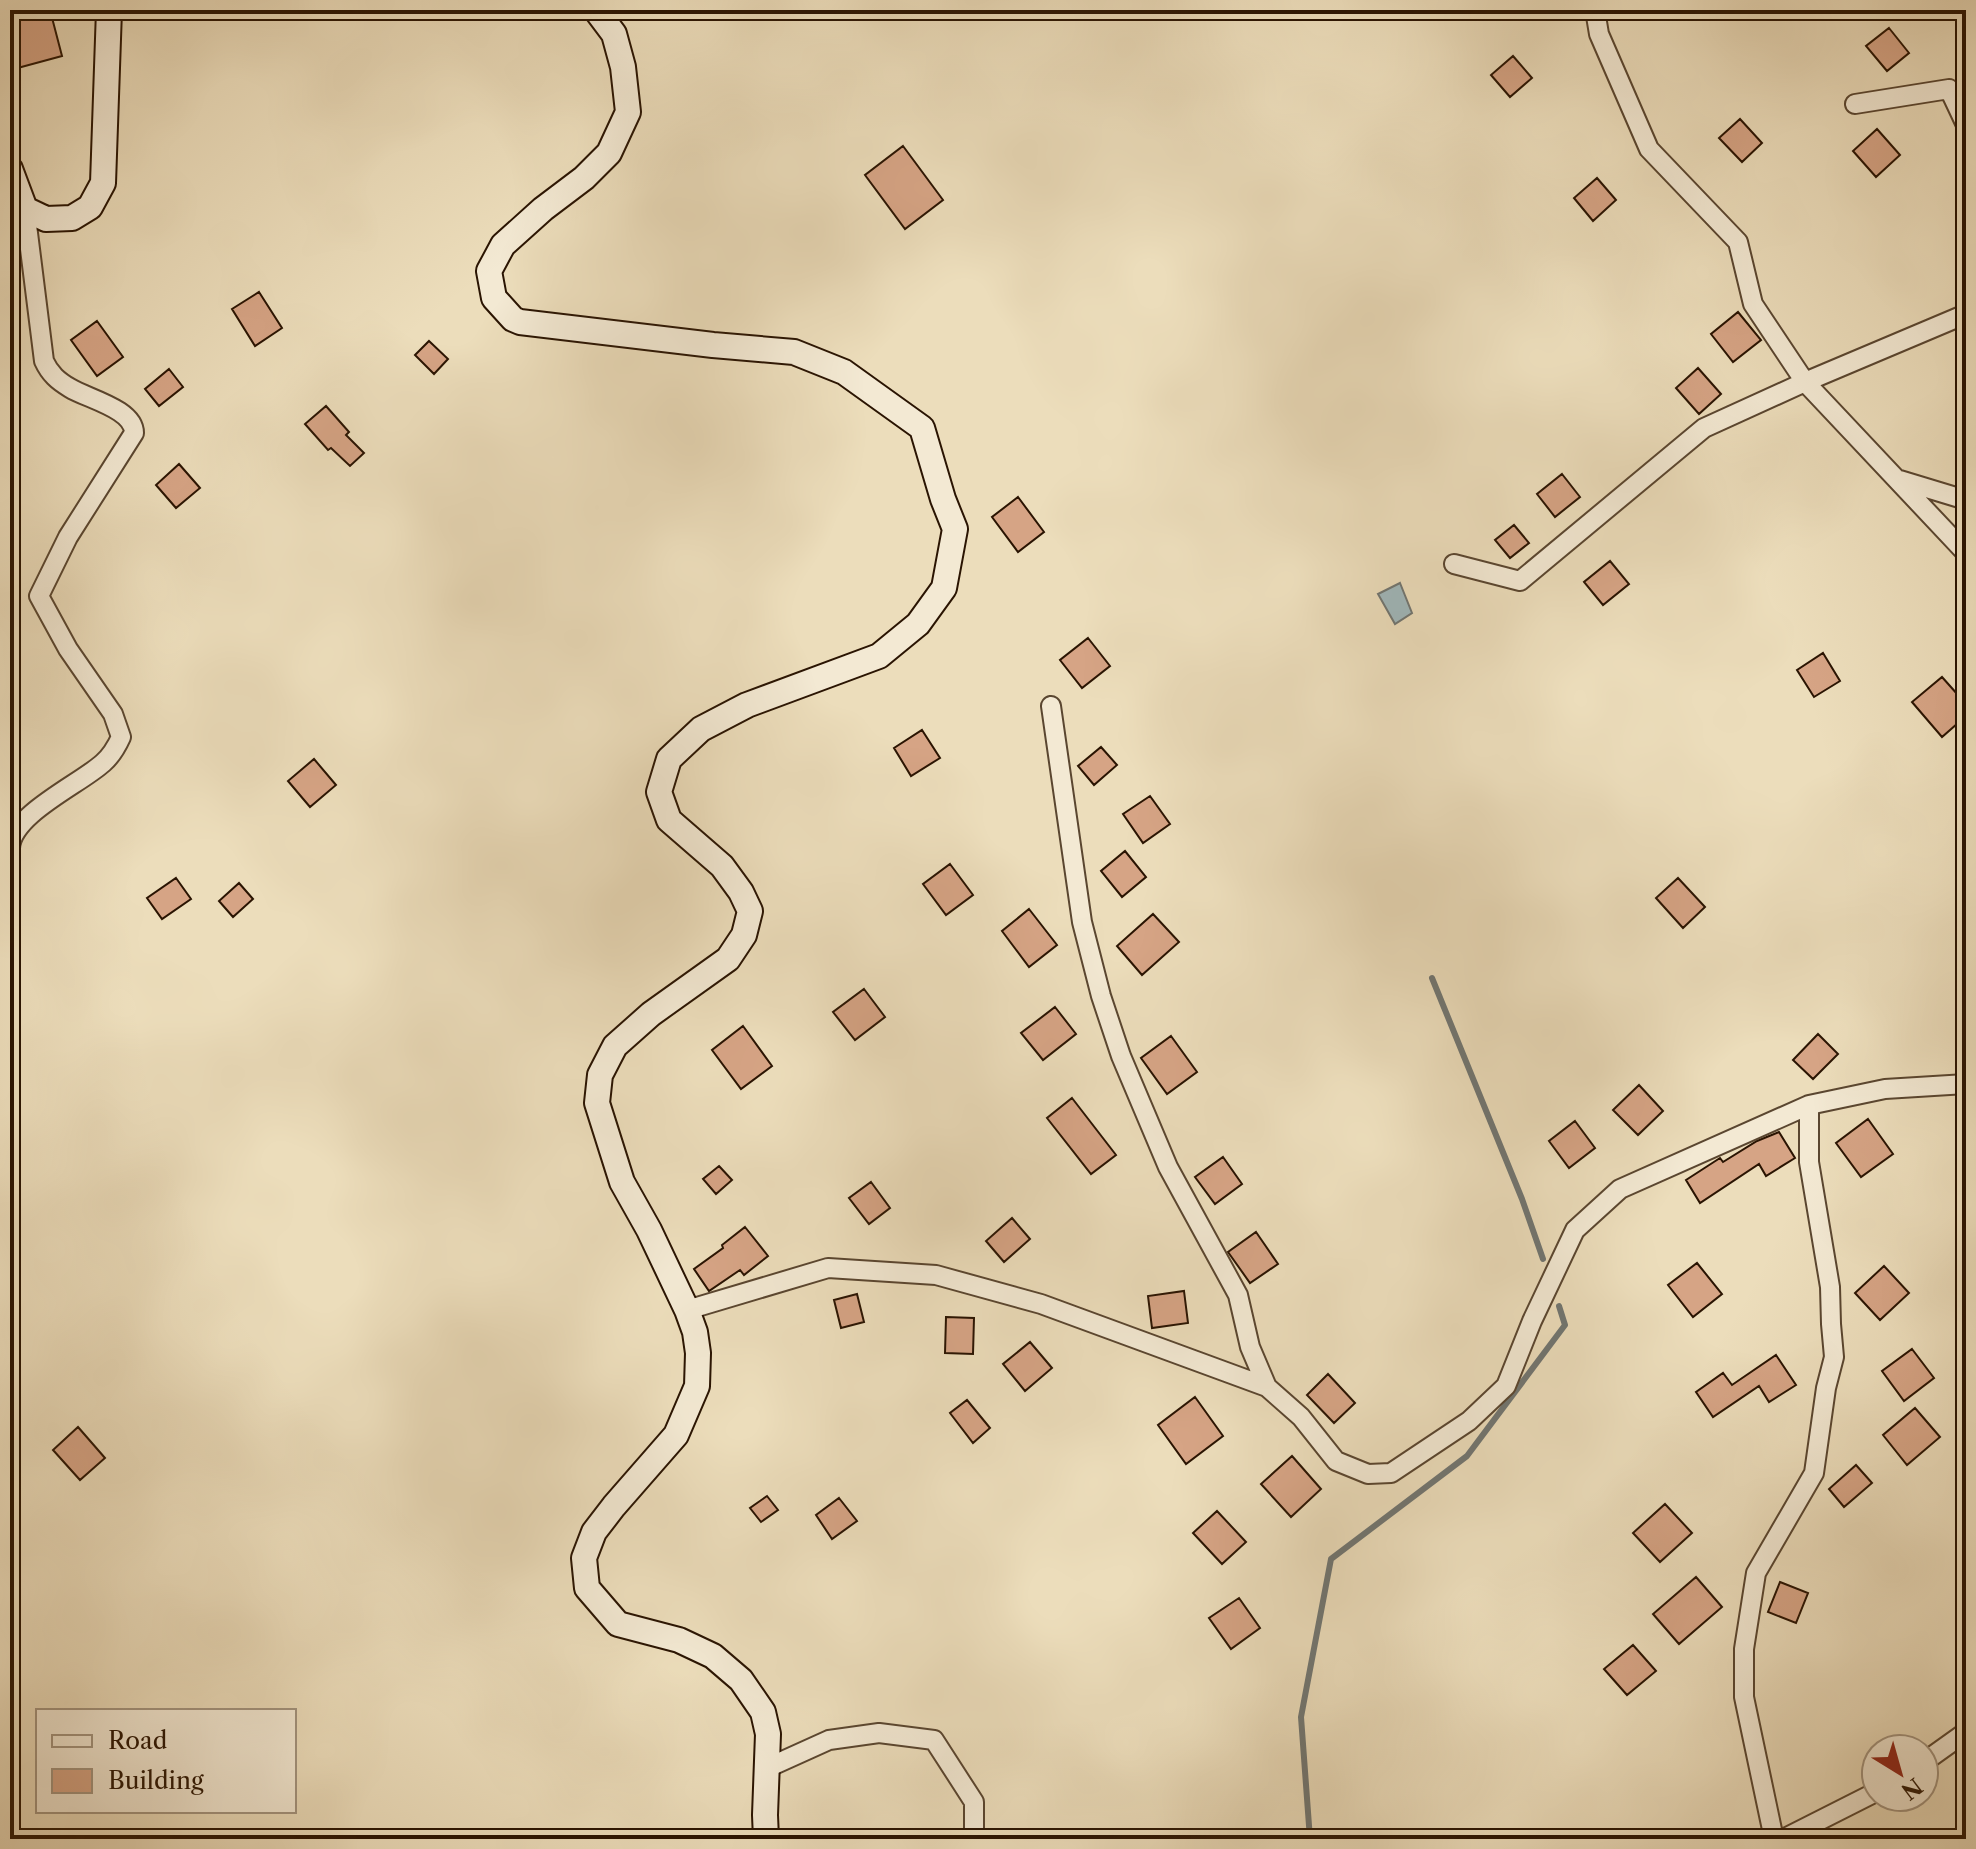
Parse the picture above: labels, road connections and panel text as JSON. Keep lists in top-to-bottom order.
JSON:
{
  "legend": ["Road", "Building"],
  "north": "bottom right"
}
